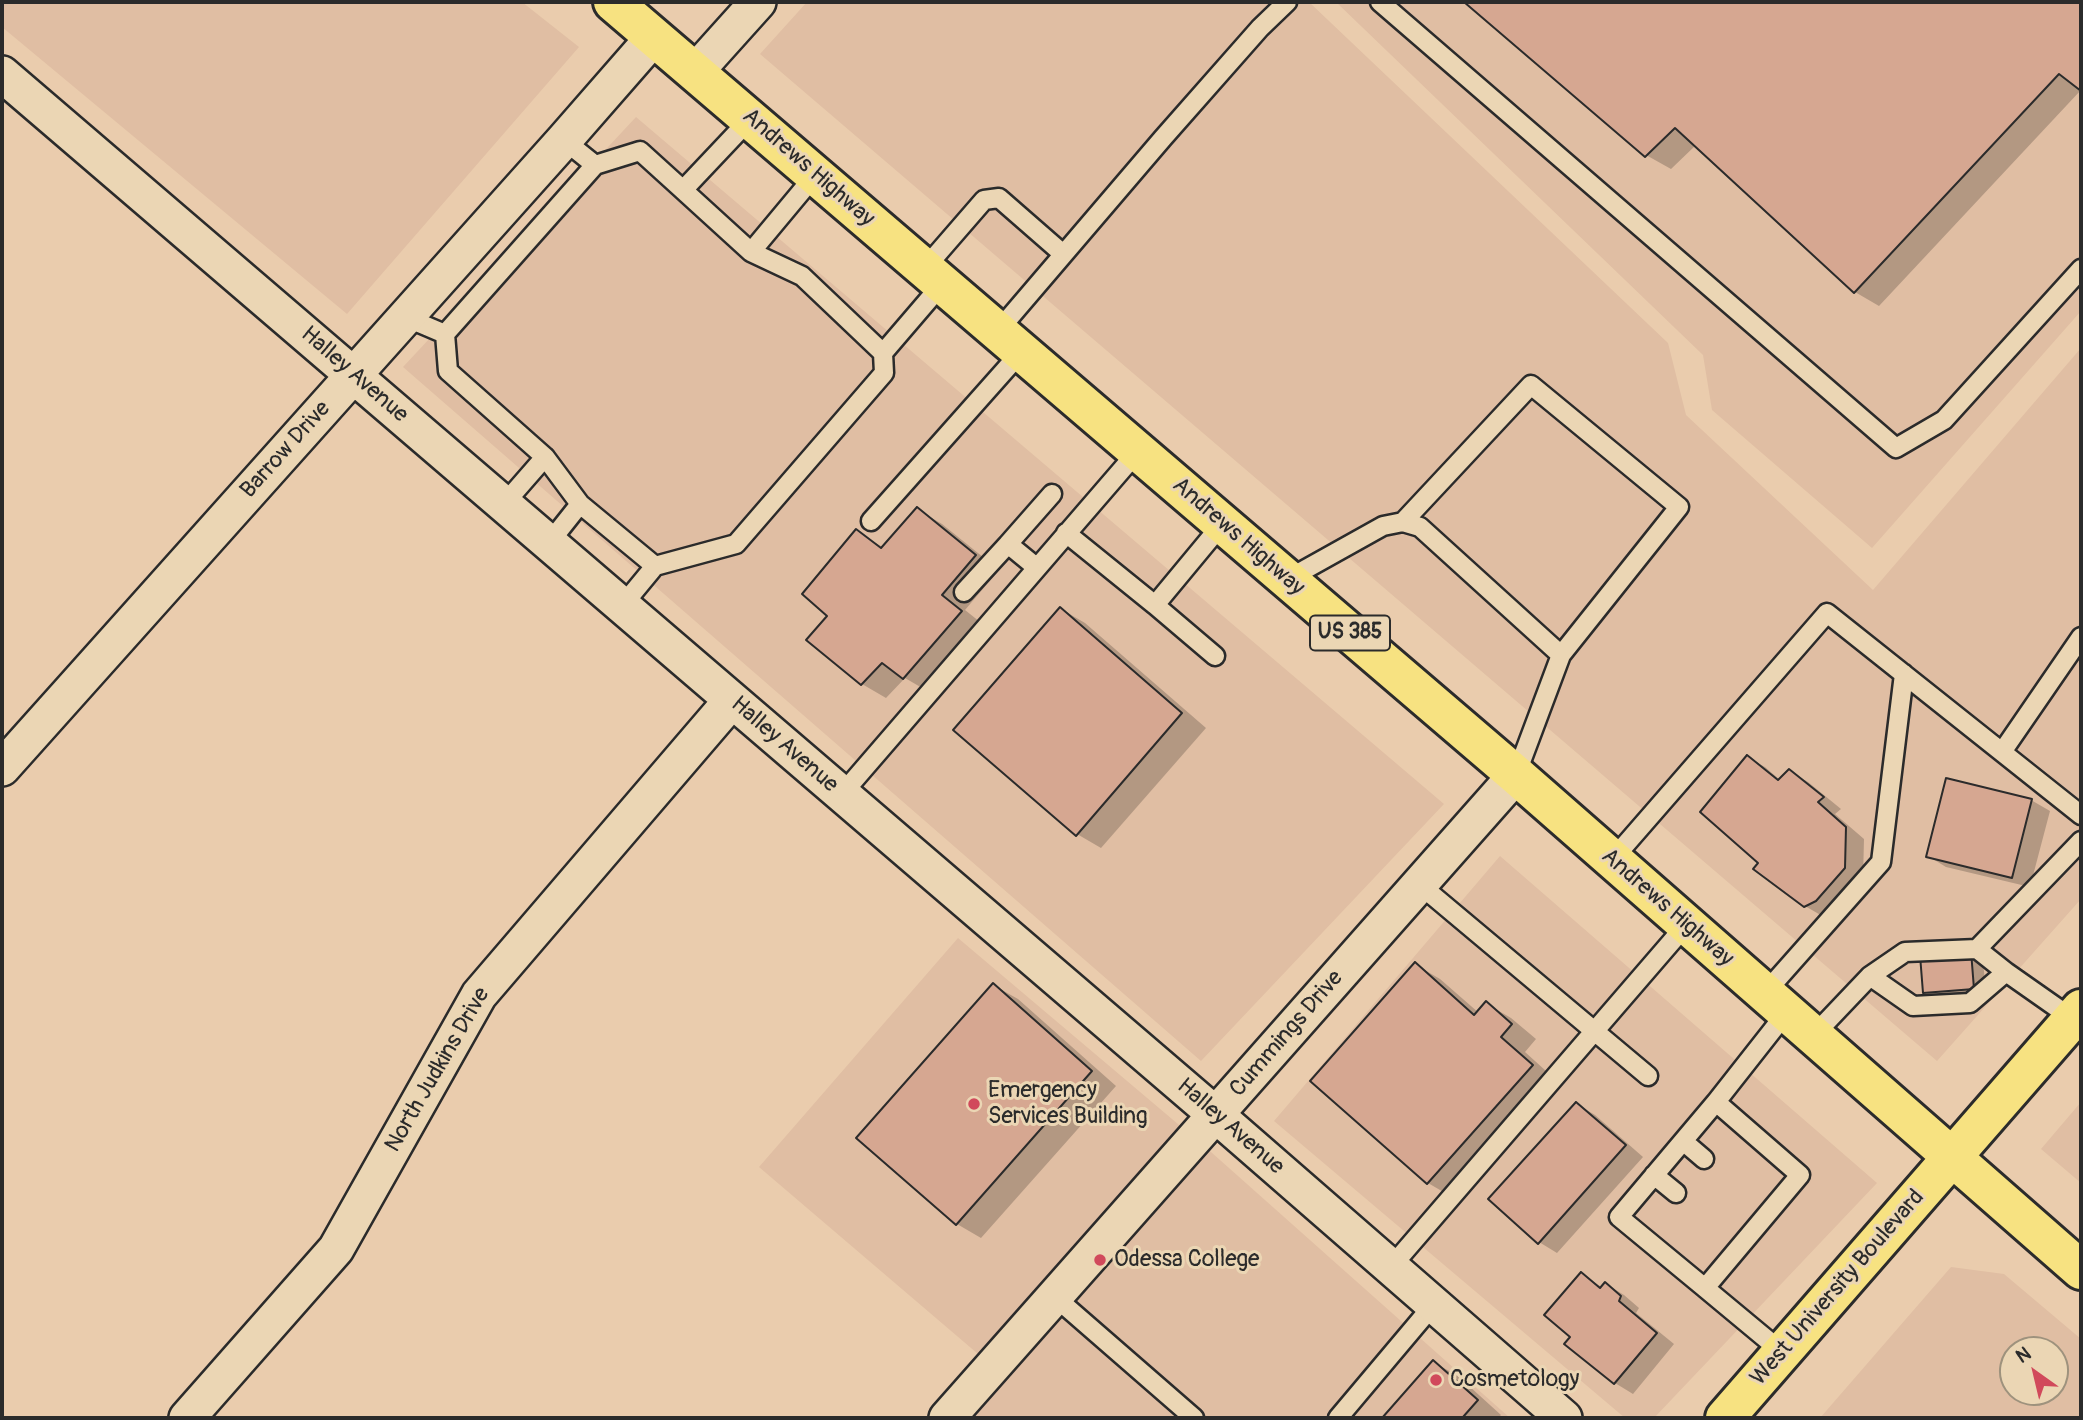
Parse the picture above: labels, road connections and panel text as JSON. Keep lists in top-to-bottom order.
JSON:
{
  "streets": {
    "main road": ["Andrews Highway", "US 385", "West University Boulevard"],
    "street": [
      "Halley Avenue",
      "Barrow Drive",
      "Cummings Drive",
      "North Judkins Drive"
    ]
  },
  "crossings": [
    ["Andrews Highway", "Barrow Drive"],
    ["Andrews Highway", "Cummings Drive"],
    ["Andrews Highway", "West University Boulevard"],
    ["Halley Avenue", "Barrow Drive"],
    ["Halley Avenue", "Cummings Drive"],
    ["Halley Avenue", "North Judkins Drive"]
  ],
  "places": ["Emergency Services Building", "Odessa College", "Cosmetology"],
  "north": "top left"
}
